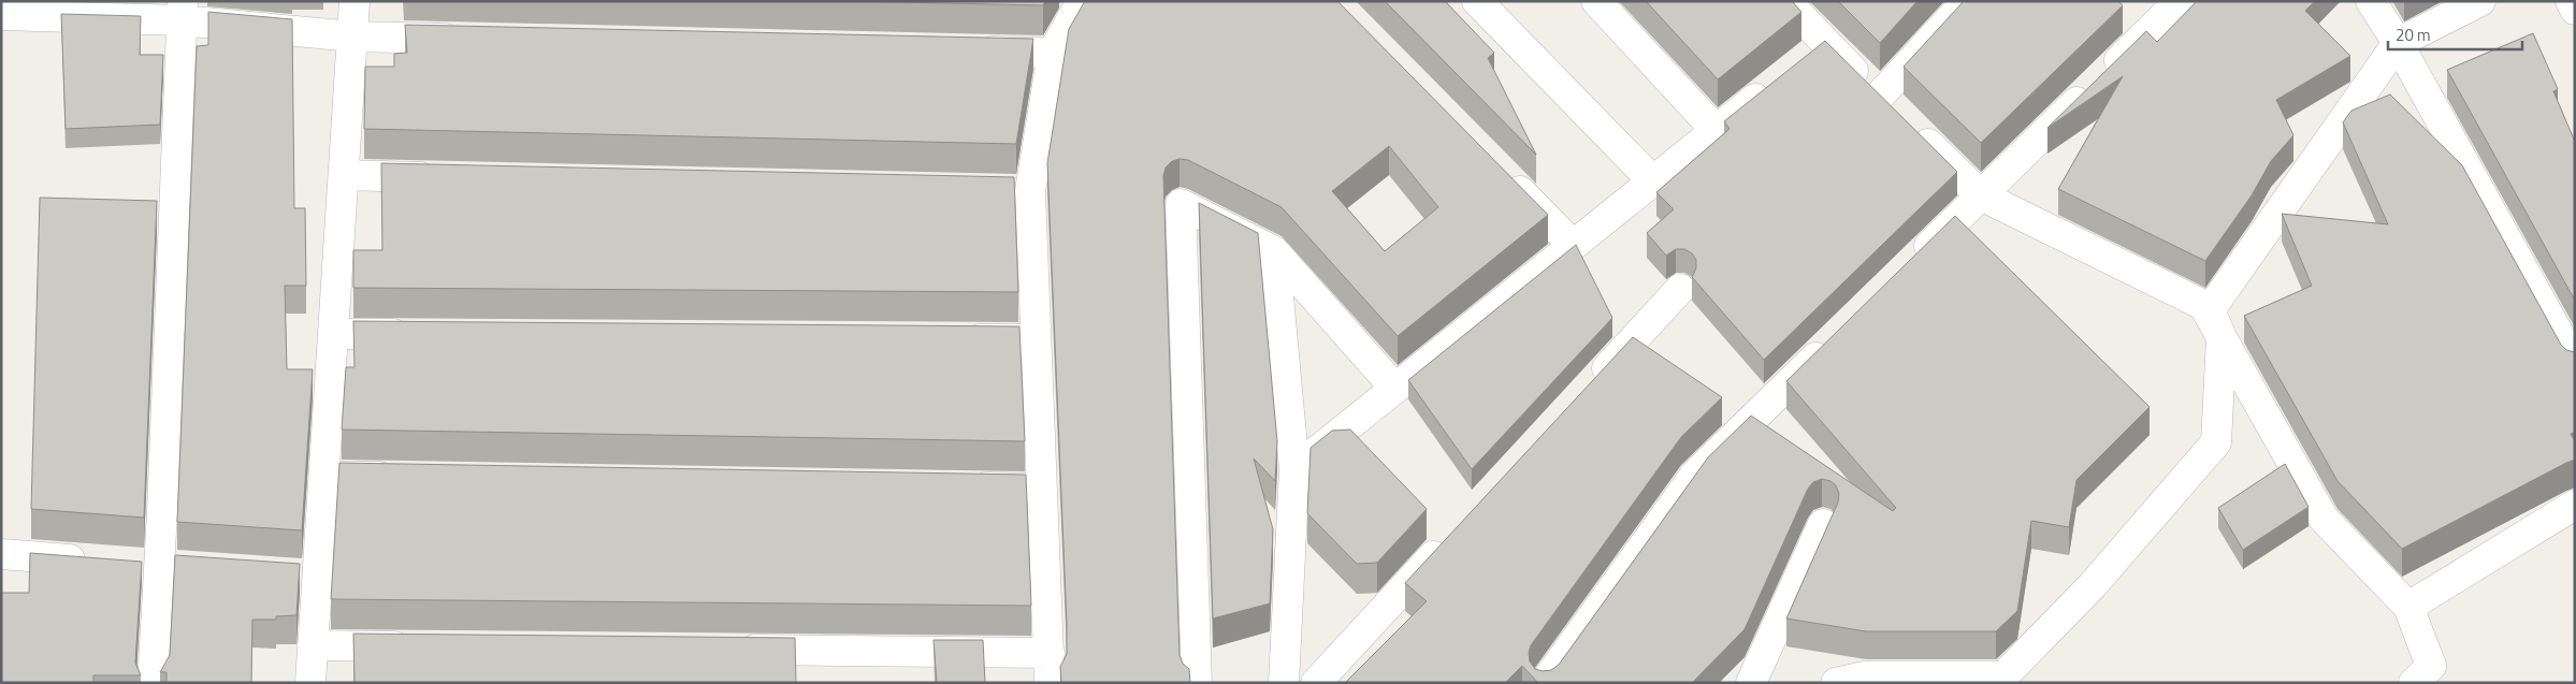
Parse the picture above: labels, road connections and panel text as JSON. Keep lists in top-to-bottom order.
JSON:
{
  "scale_bar": "20 m"
}
